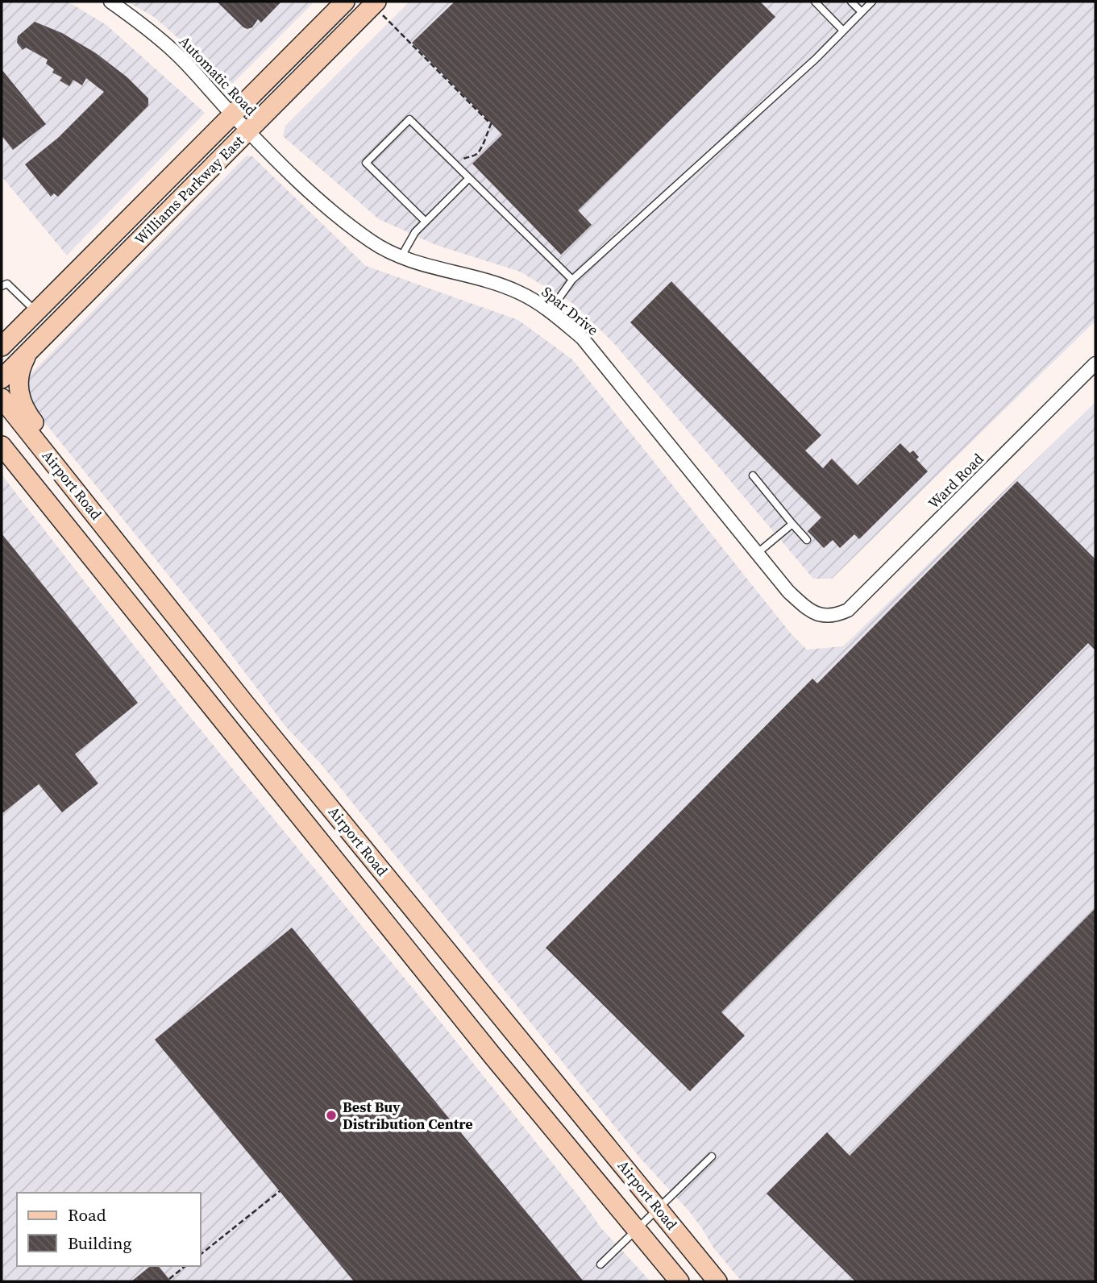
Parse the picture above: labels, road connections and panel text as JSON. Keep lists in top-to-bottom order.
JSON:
{
  "streets": {
    "main road": ["Williams Parkway East", "Airport Road"],
    "street": ["Automatic Road", "Spar Drive", "Ward Road"]
  },
  "crossings": [
    ["Automatic Road", "Williams Parkway East"],
    ["Automatic Road", "Spar Drive"],
    ["Williams Parkway East", "Spar Drive"],
    ["Spar Drive", "Ward Road"]
  ],
  "places": ["Best Buy Distribution Centre"],
  "legend": ["Road", "Building"]
}
